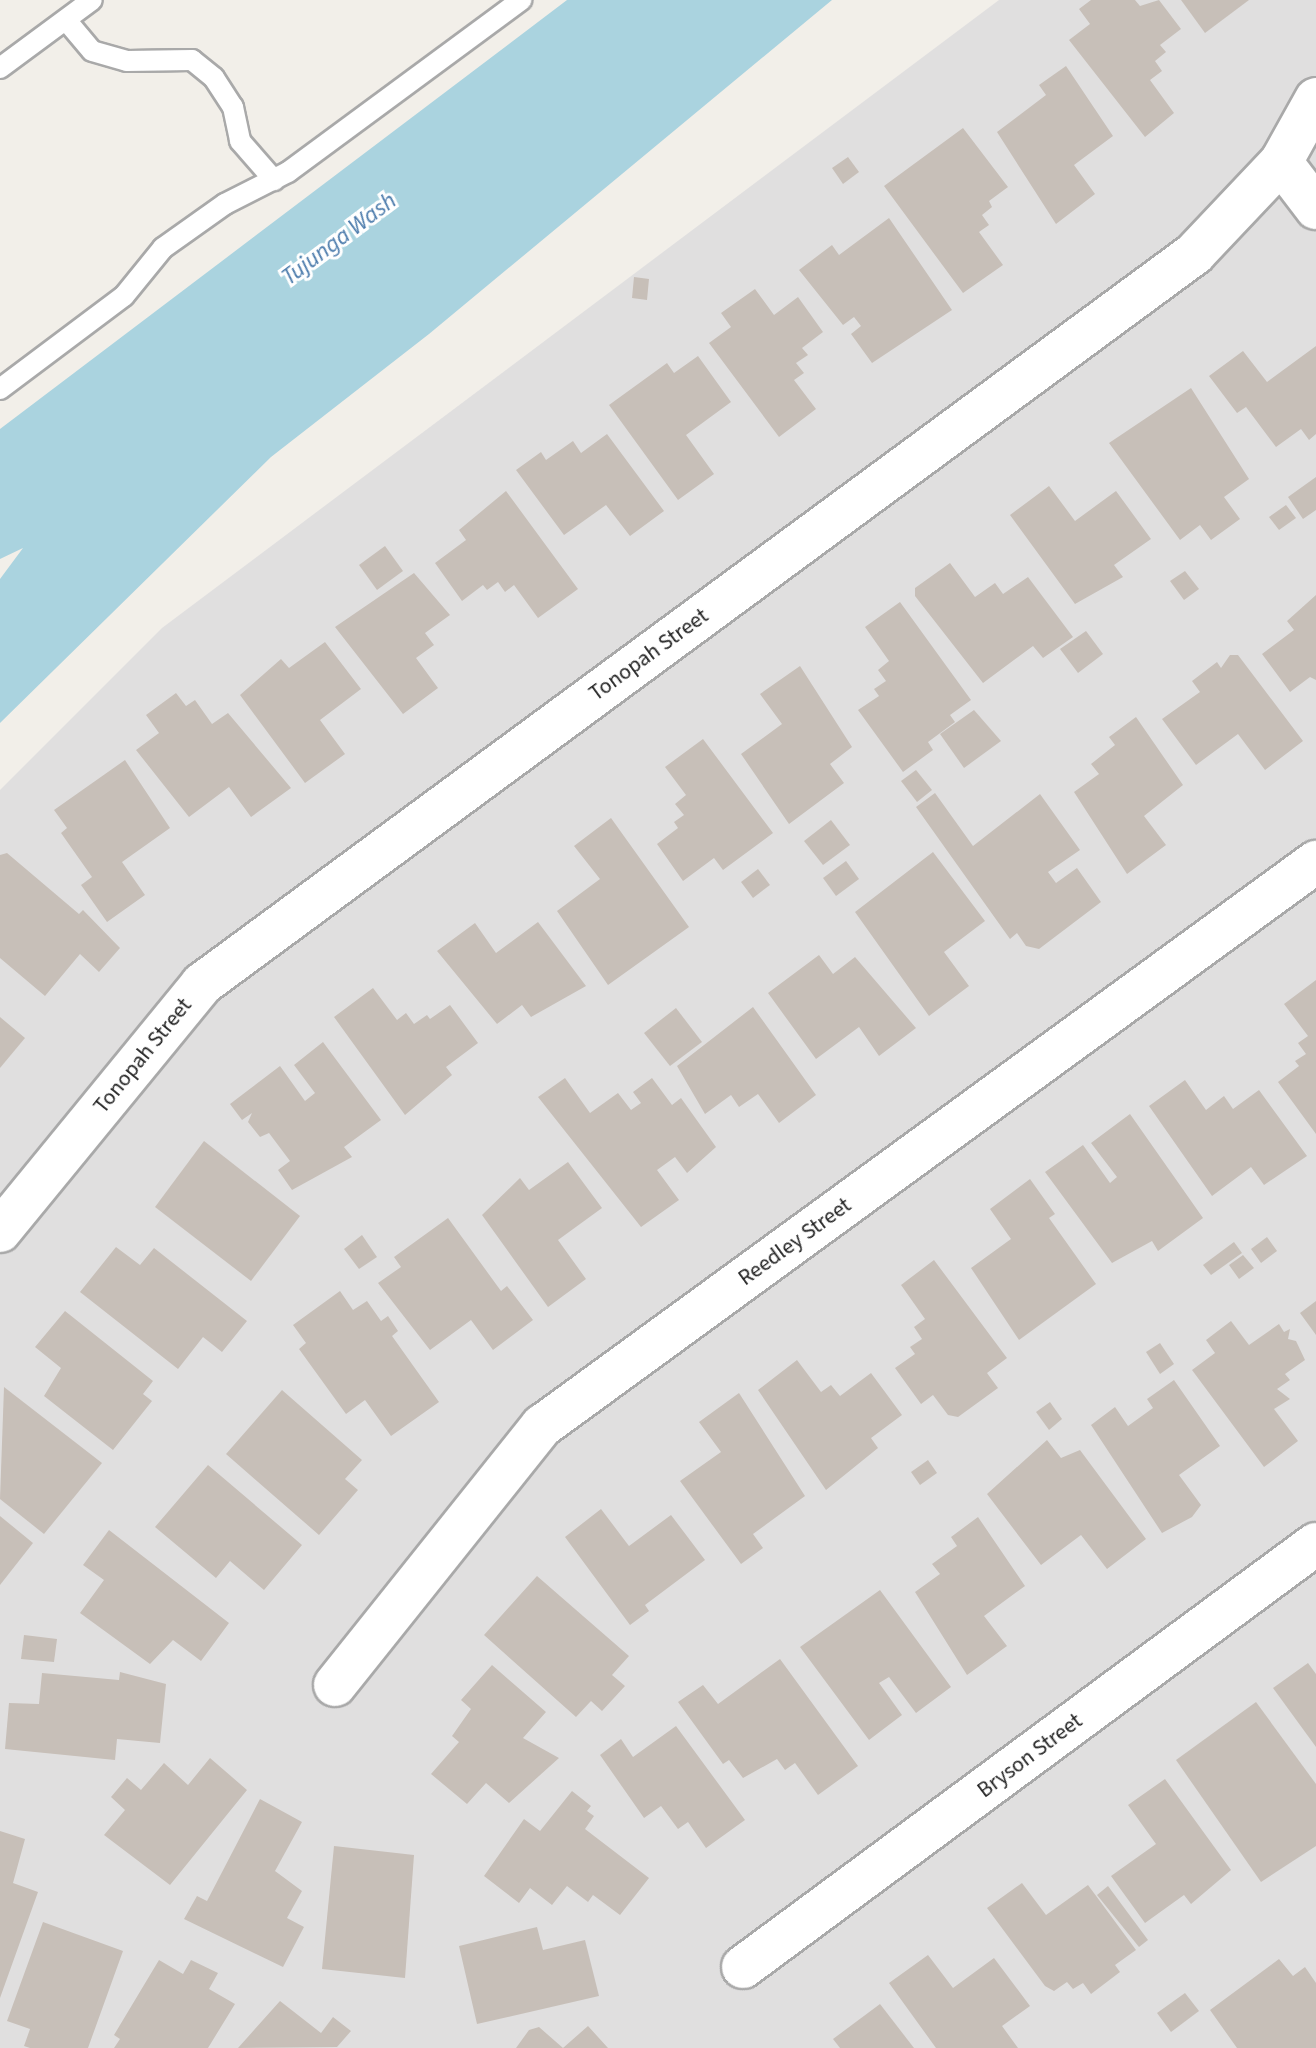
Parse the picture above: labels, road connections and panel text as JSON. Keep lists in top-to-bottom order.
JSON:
{
  "streets": {
    "street": ["Tonopah Street", "Reedley Street", "Bryson Street"]
  },
  "water": ["Tujunga Wash"]
}
